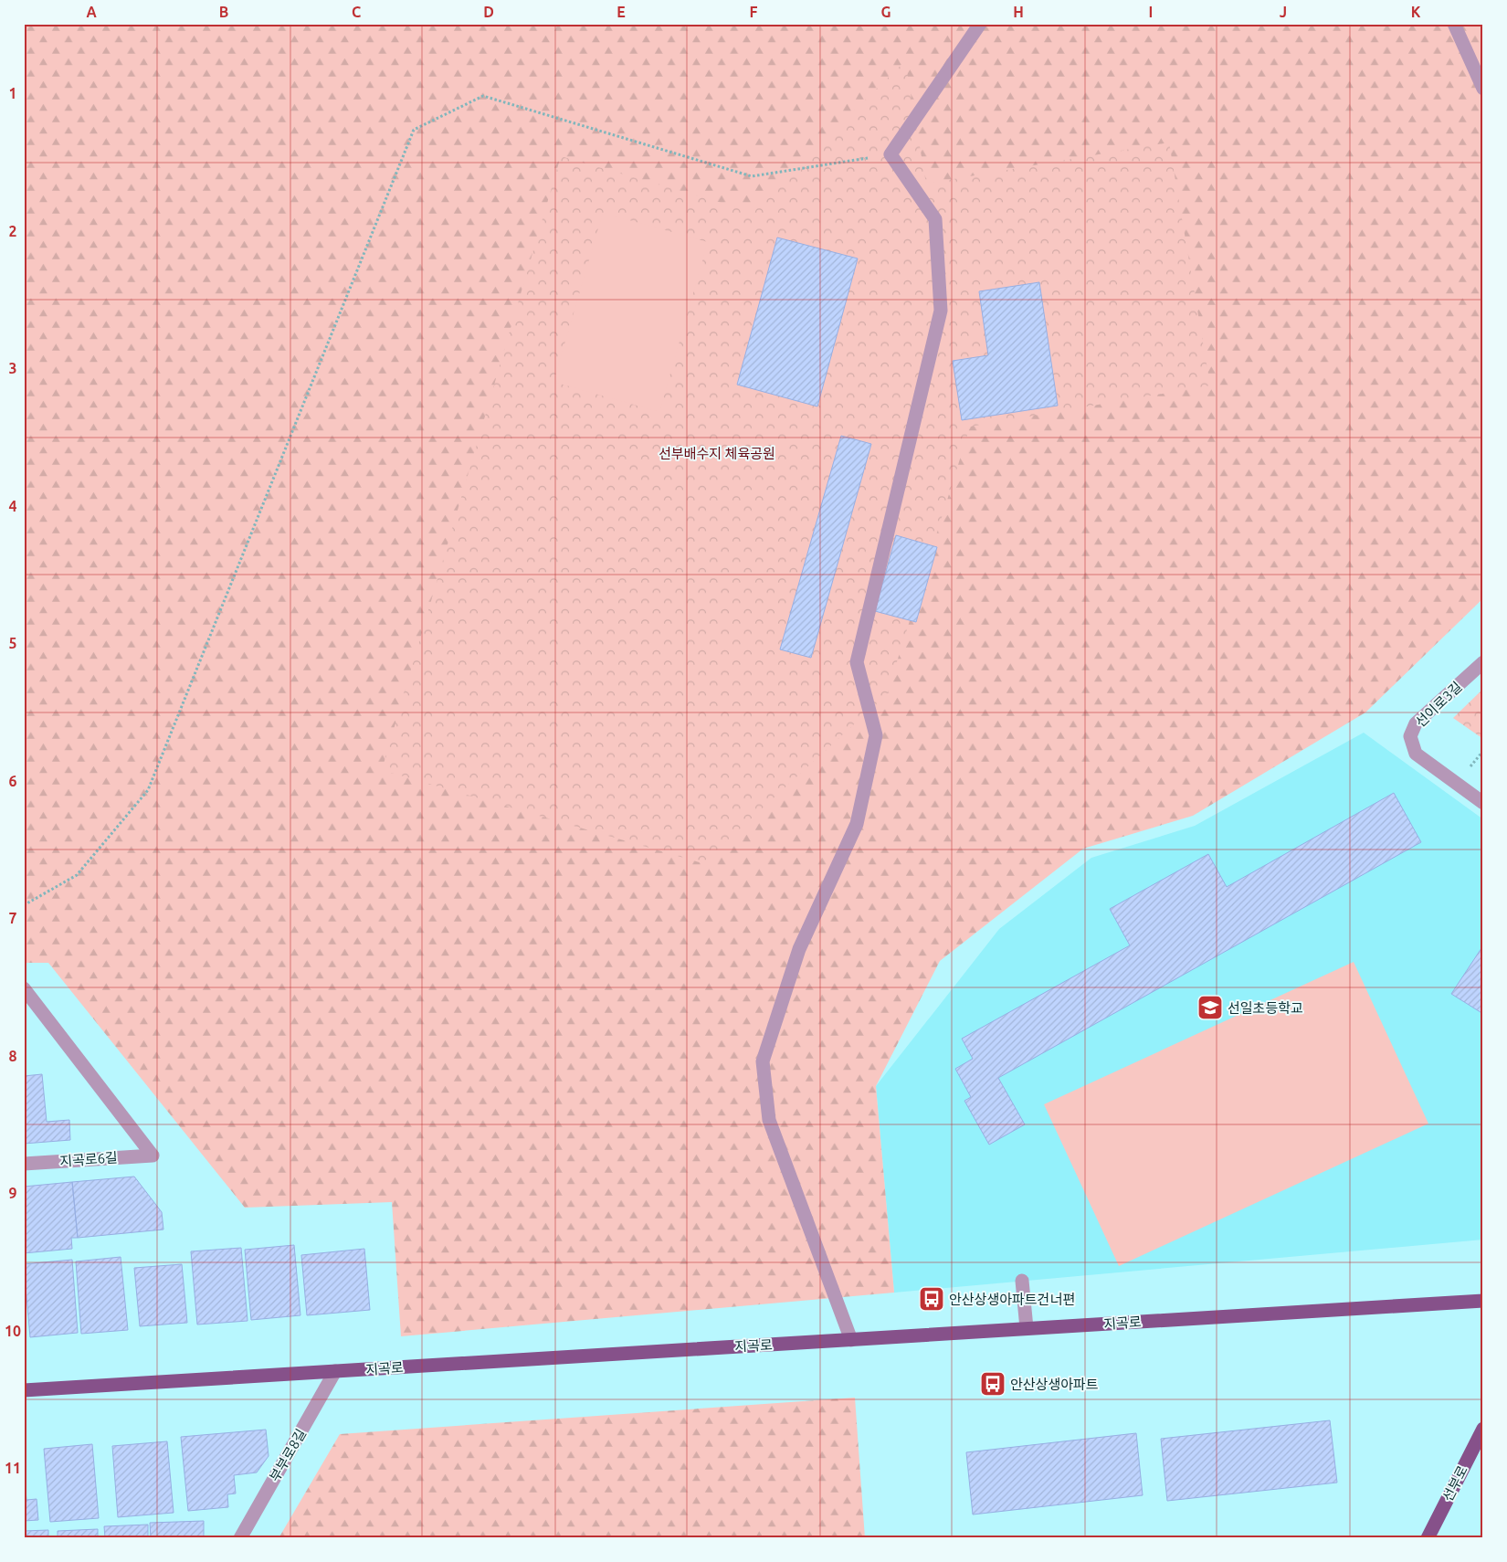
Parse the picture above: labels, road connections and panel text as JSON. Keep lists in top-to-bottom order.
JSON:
{
  "streets": {
    "main road": ["지곡로", "선부로"],
    "street": ["선이로3길", "지곡로6길", "부부로8길"]
  },
  "crossings": [
    ["지곡로", "부부로8길"]
  ],
  "parks": ["선부배수지 체육공원"],
  "places": {
    "school or university": ["선일초등학교"],
    "bus stop": ["안산상생아파트건너편", "안산상생아파트"]
  },
  "grid": {
    "columns": [
      "A",
      "B",
      "C",
      "D",
      "E",
      "F",
      "G",
      "H",
      "I",
      "J",
      "K"
    ],
    "rows": [
      "1",
      "2",
      "3",
      "4",
      "5",
      "6",
      "7",
      "8",
      "9",
      "10",
      "11"
    ]
  }
}
